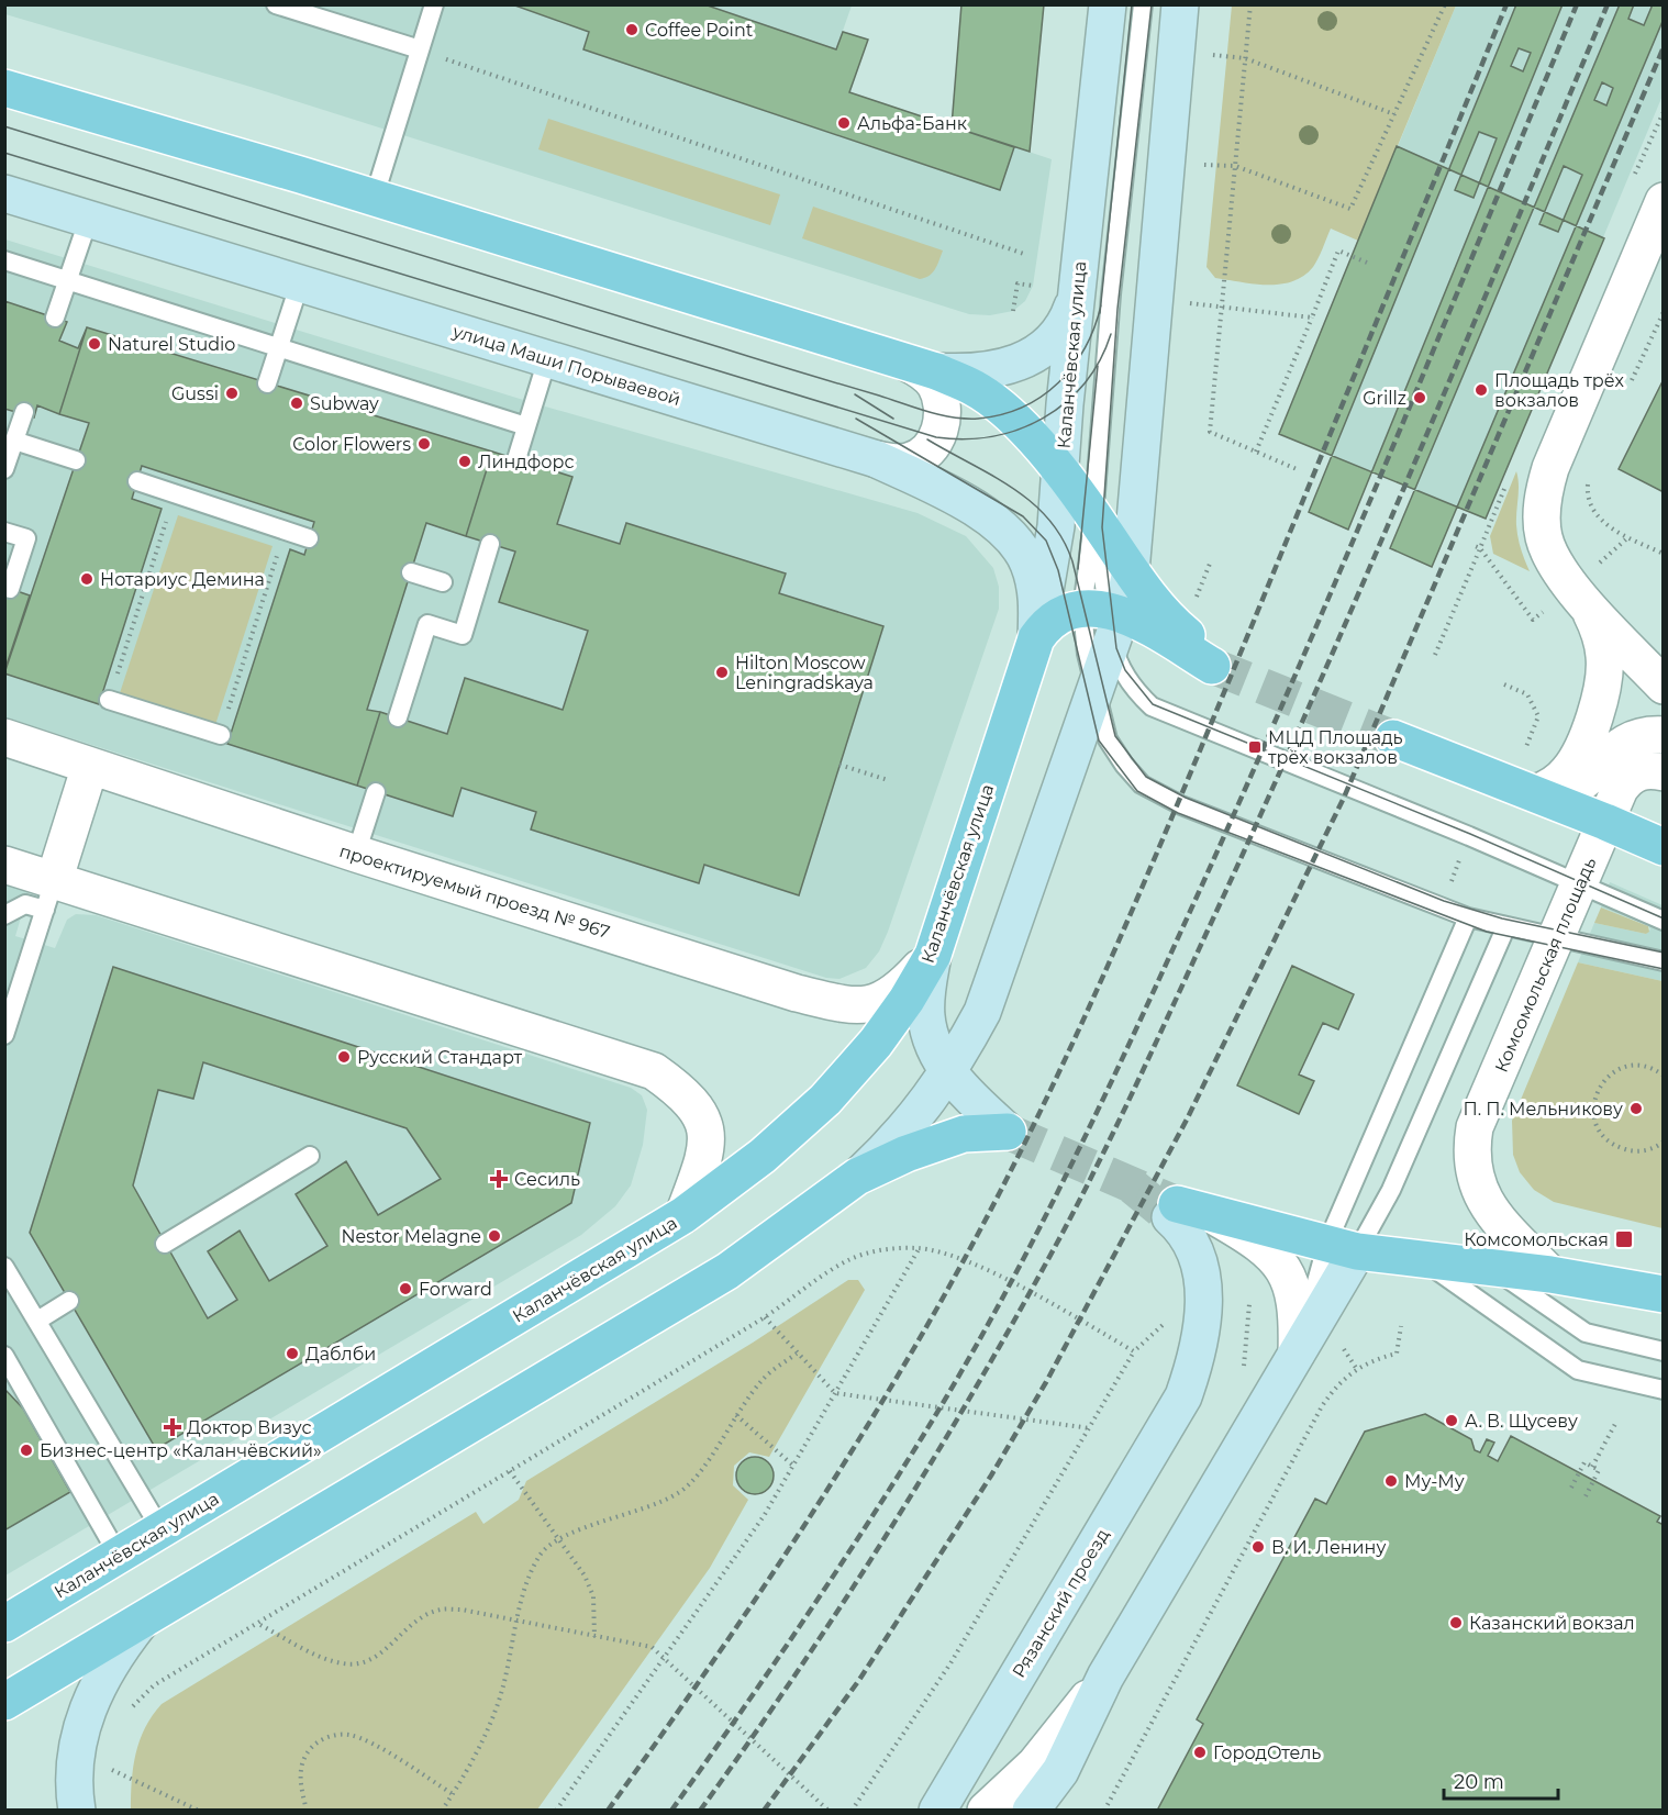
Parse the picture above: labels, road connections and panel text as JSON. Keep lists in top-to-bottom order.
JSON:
{
  "streets": {
    "main road": ["Каланчёвская улица", "улица Маши Порываевой", "Рязанский проезд"],
    "street": ["проектируемый проезд № 967", "Комсомольская площадь"]
  },
  "crossings": [
    ["Каланчёвская улица", "улица Маши Порываевой"],
    ["Каланчёвская улица", "проектируемый проезд № 967"]
  ],
  "places": {
    "other": [
      "Coffee Point",
      "Альфа-Банк",
      "Naturel Studio",
      "Площадь трёх вокзалов",
      "Gussi",
      "Grillz",
      "Subway",
      "Color Flowers",
      "Линдфорс",
      "Нотариус Демина",
      "Hilton Moscow Leningradskaya",
      "Русский Стандарт",
      "П. П. Мельникову",
      "Nestor Melagne",
      "Forward",
      "Даблби",
      "А. В. Щусеву",
      "Бизнес-центр «Каланчёвский»",
      "Му-Му",
      "В. И. Ленину",
      "Казанский вокзал",
      "ГородОтель"
    ],
    "transit": ["МЦД Площадь трёх вокзалов", "Комсомольская"],
    "health": ["Сесиль", "Доктор Визус"]
  },
  "scale_bar": "20 m"
}
